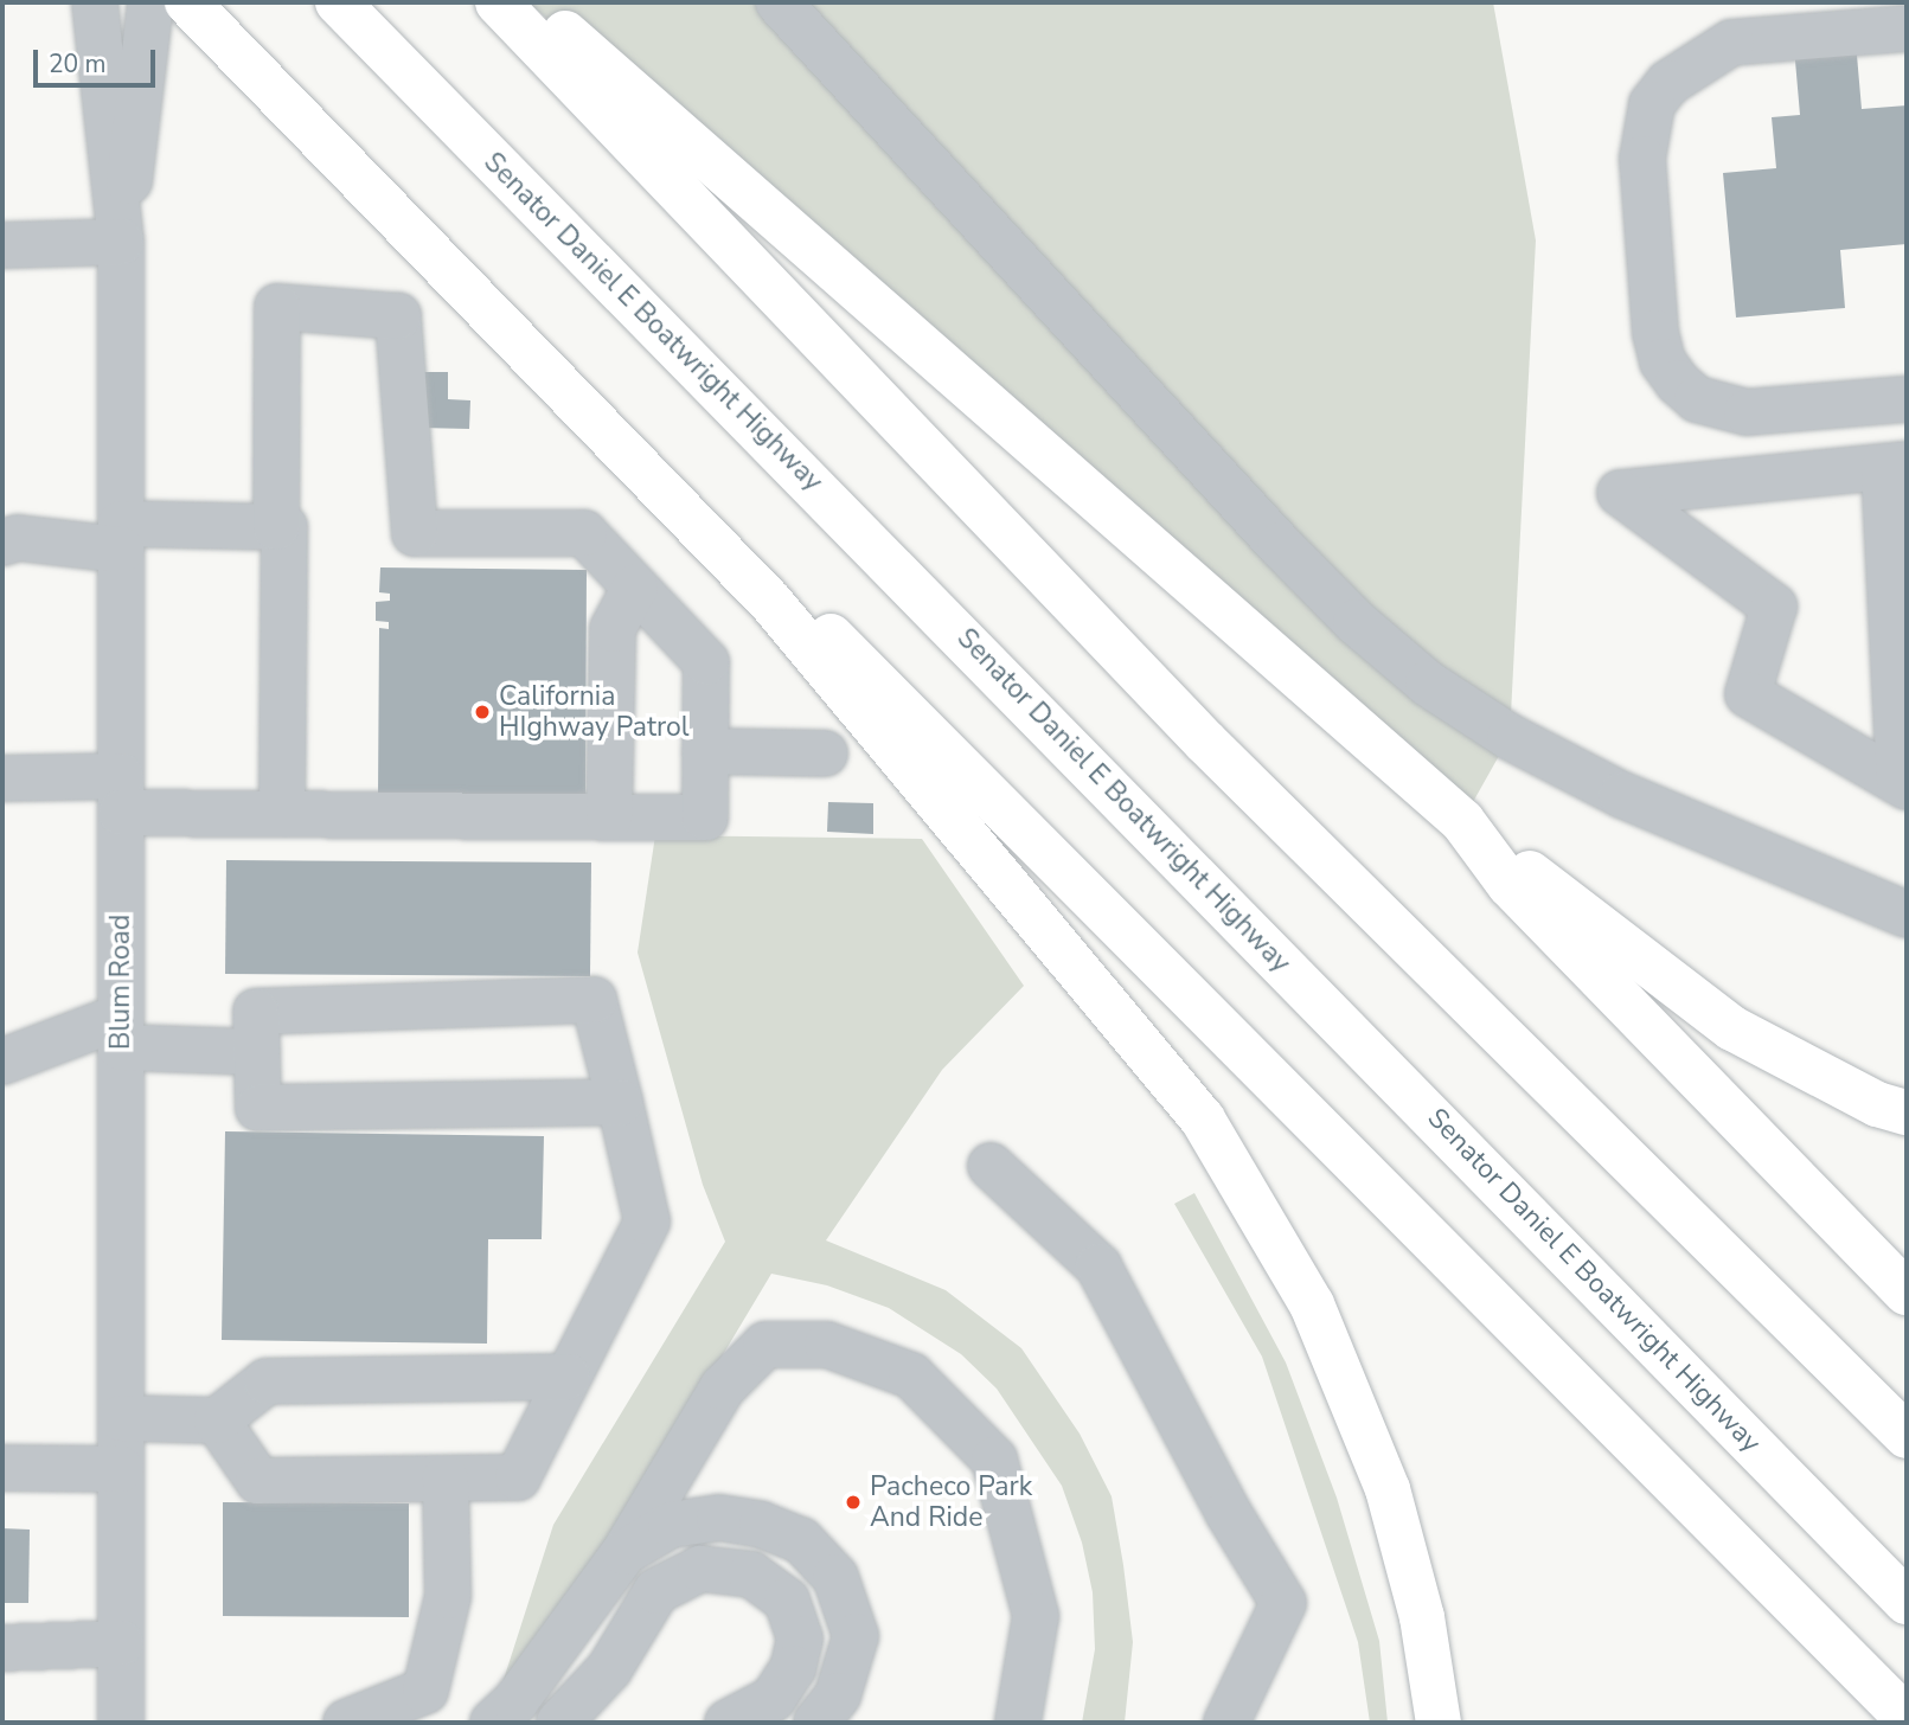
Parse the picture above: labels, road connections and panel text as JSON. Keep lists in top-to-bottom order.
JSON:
{
  "streets": {
    "highway": ["Senator Daniel E Boatwright Highway"],
    "street": ["Blum Road"]
  },
  "places": ["California HIghway Patrol", "Pacheco Park And Ride"],
  "scale_bar": "20 m"
}
